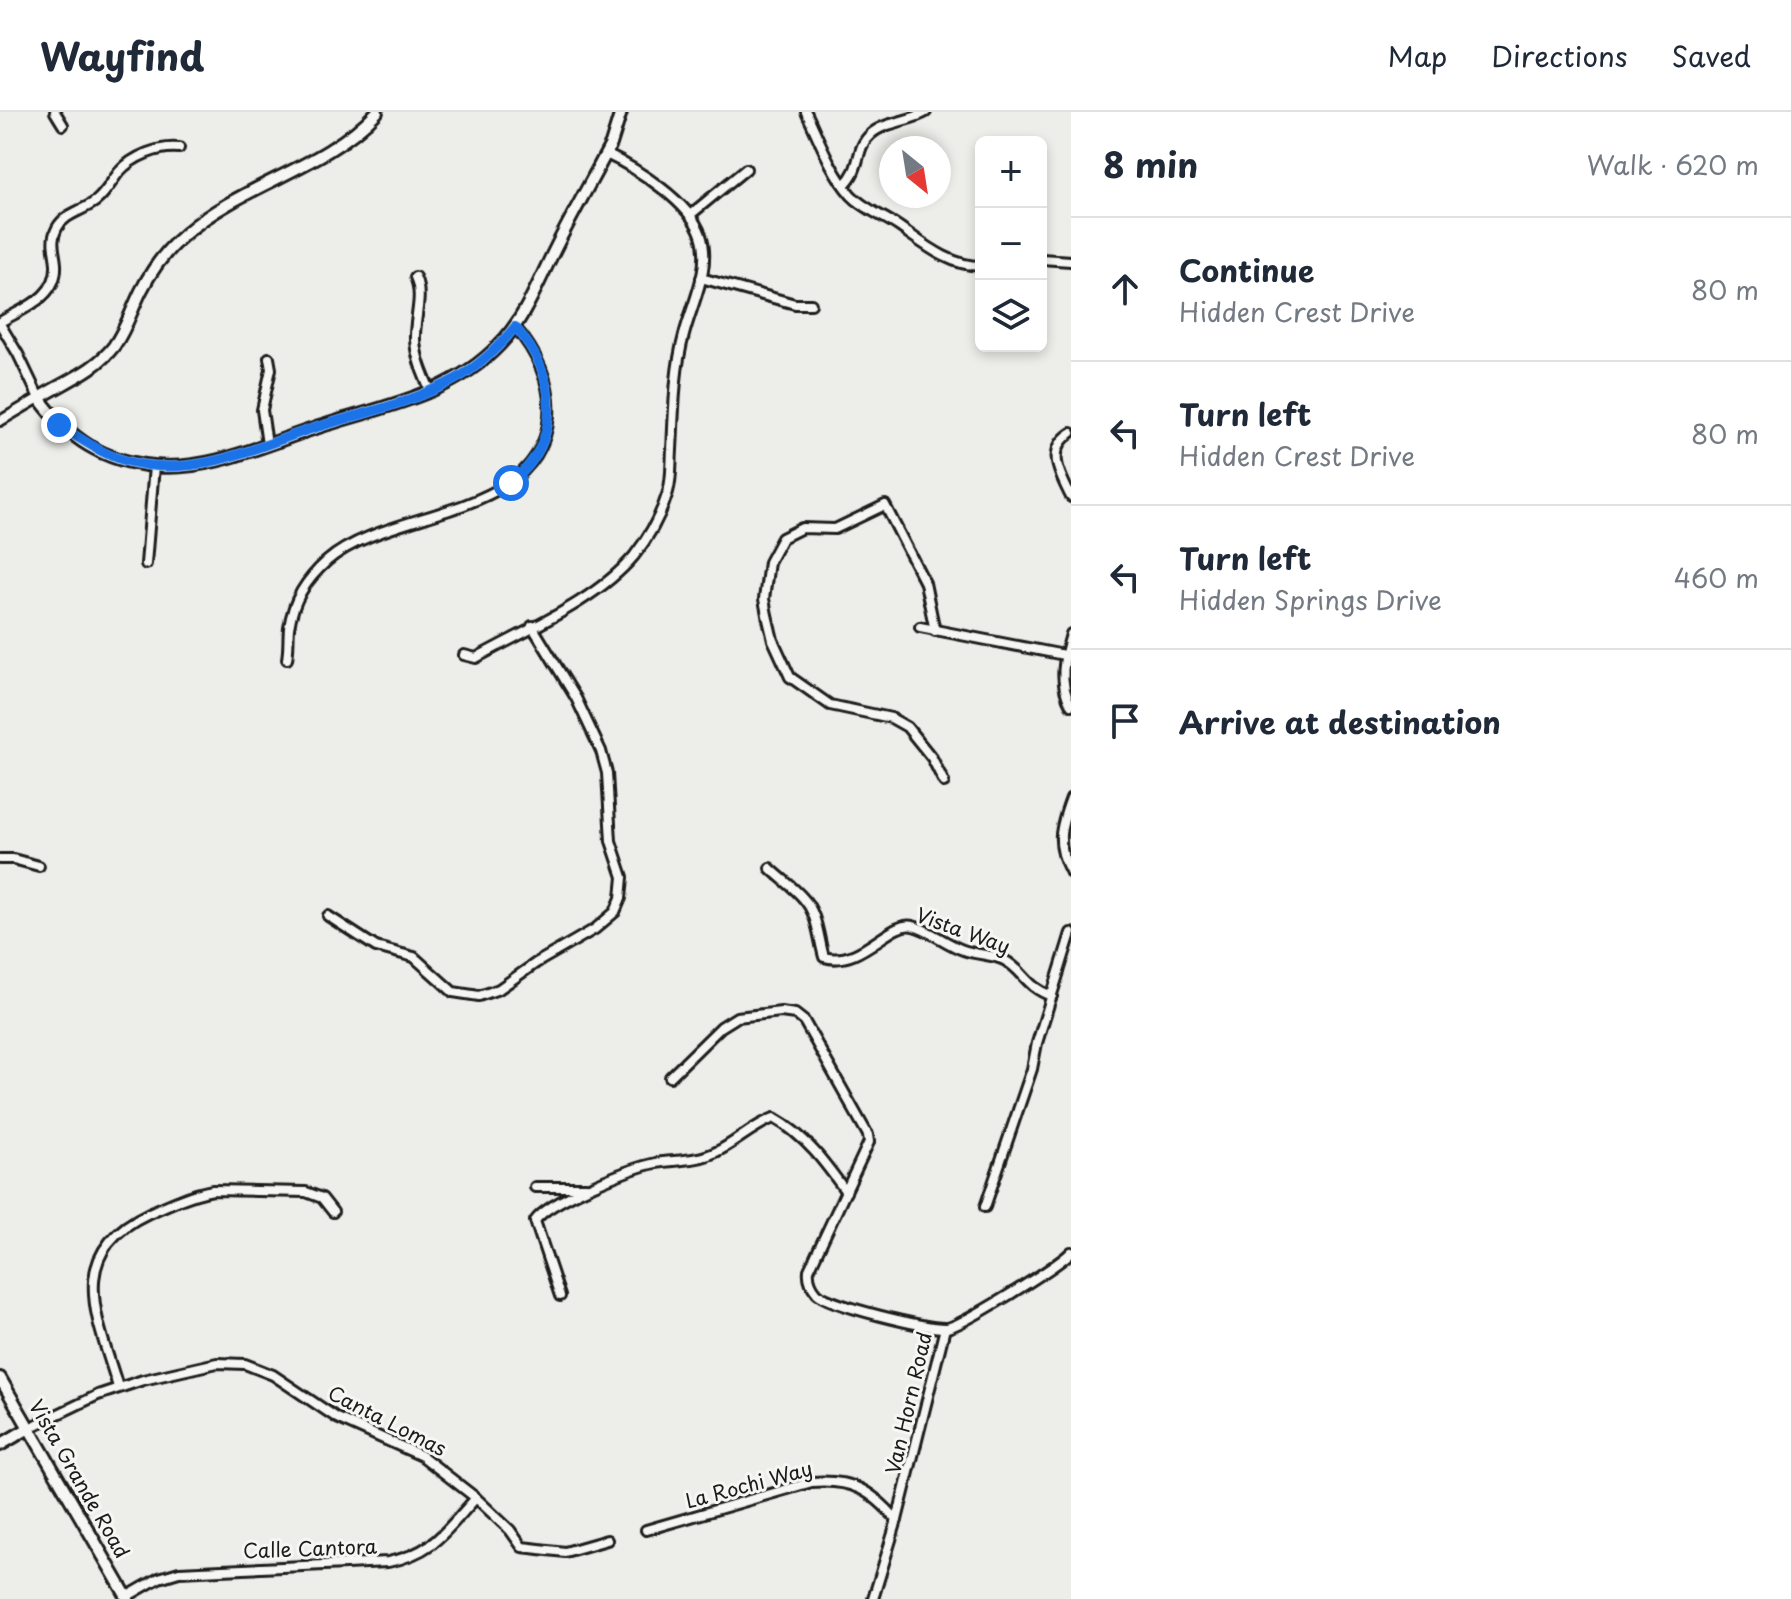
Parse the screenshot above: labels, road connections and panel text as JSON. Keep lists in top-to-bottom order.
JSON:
{
  "streets": {
    "street": [
      "Vista Way",
      "Van Horn Road",
      "Canta Lomas",
      "Vista Grande Road",
      "La Rochi Way",
      "Calle Cantora"
    ]
  },
  "crossings": [
    ["Van Horn Road", "La Rochi Way"],
    ["Canta Lomas", "Vista Grande Road"],
    ["Canta Lomas", "Calle Cantora"],
    ["Vista Grande Road", "Calle Cantora"]
  ],
  "north": "bottom right",
  "page": {
    "header": "Wayfind",
    "nav": ["Map", "Directions", "Saved"],
    "heading": ["8 min", "Walk · 620 m"],
    "map_buttons": ["+", "−"],
    "list": [
      ["Continue", "Hidden Crest Drive", "80 m"],
      ["Turn left", "Hidden Crest Drive", "80 m"],
      ["Turn left", "Hidden Springs Drive", "460 m"],
      "Arrive at destination"
    ]
  }
}
